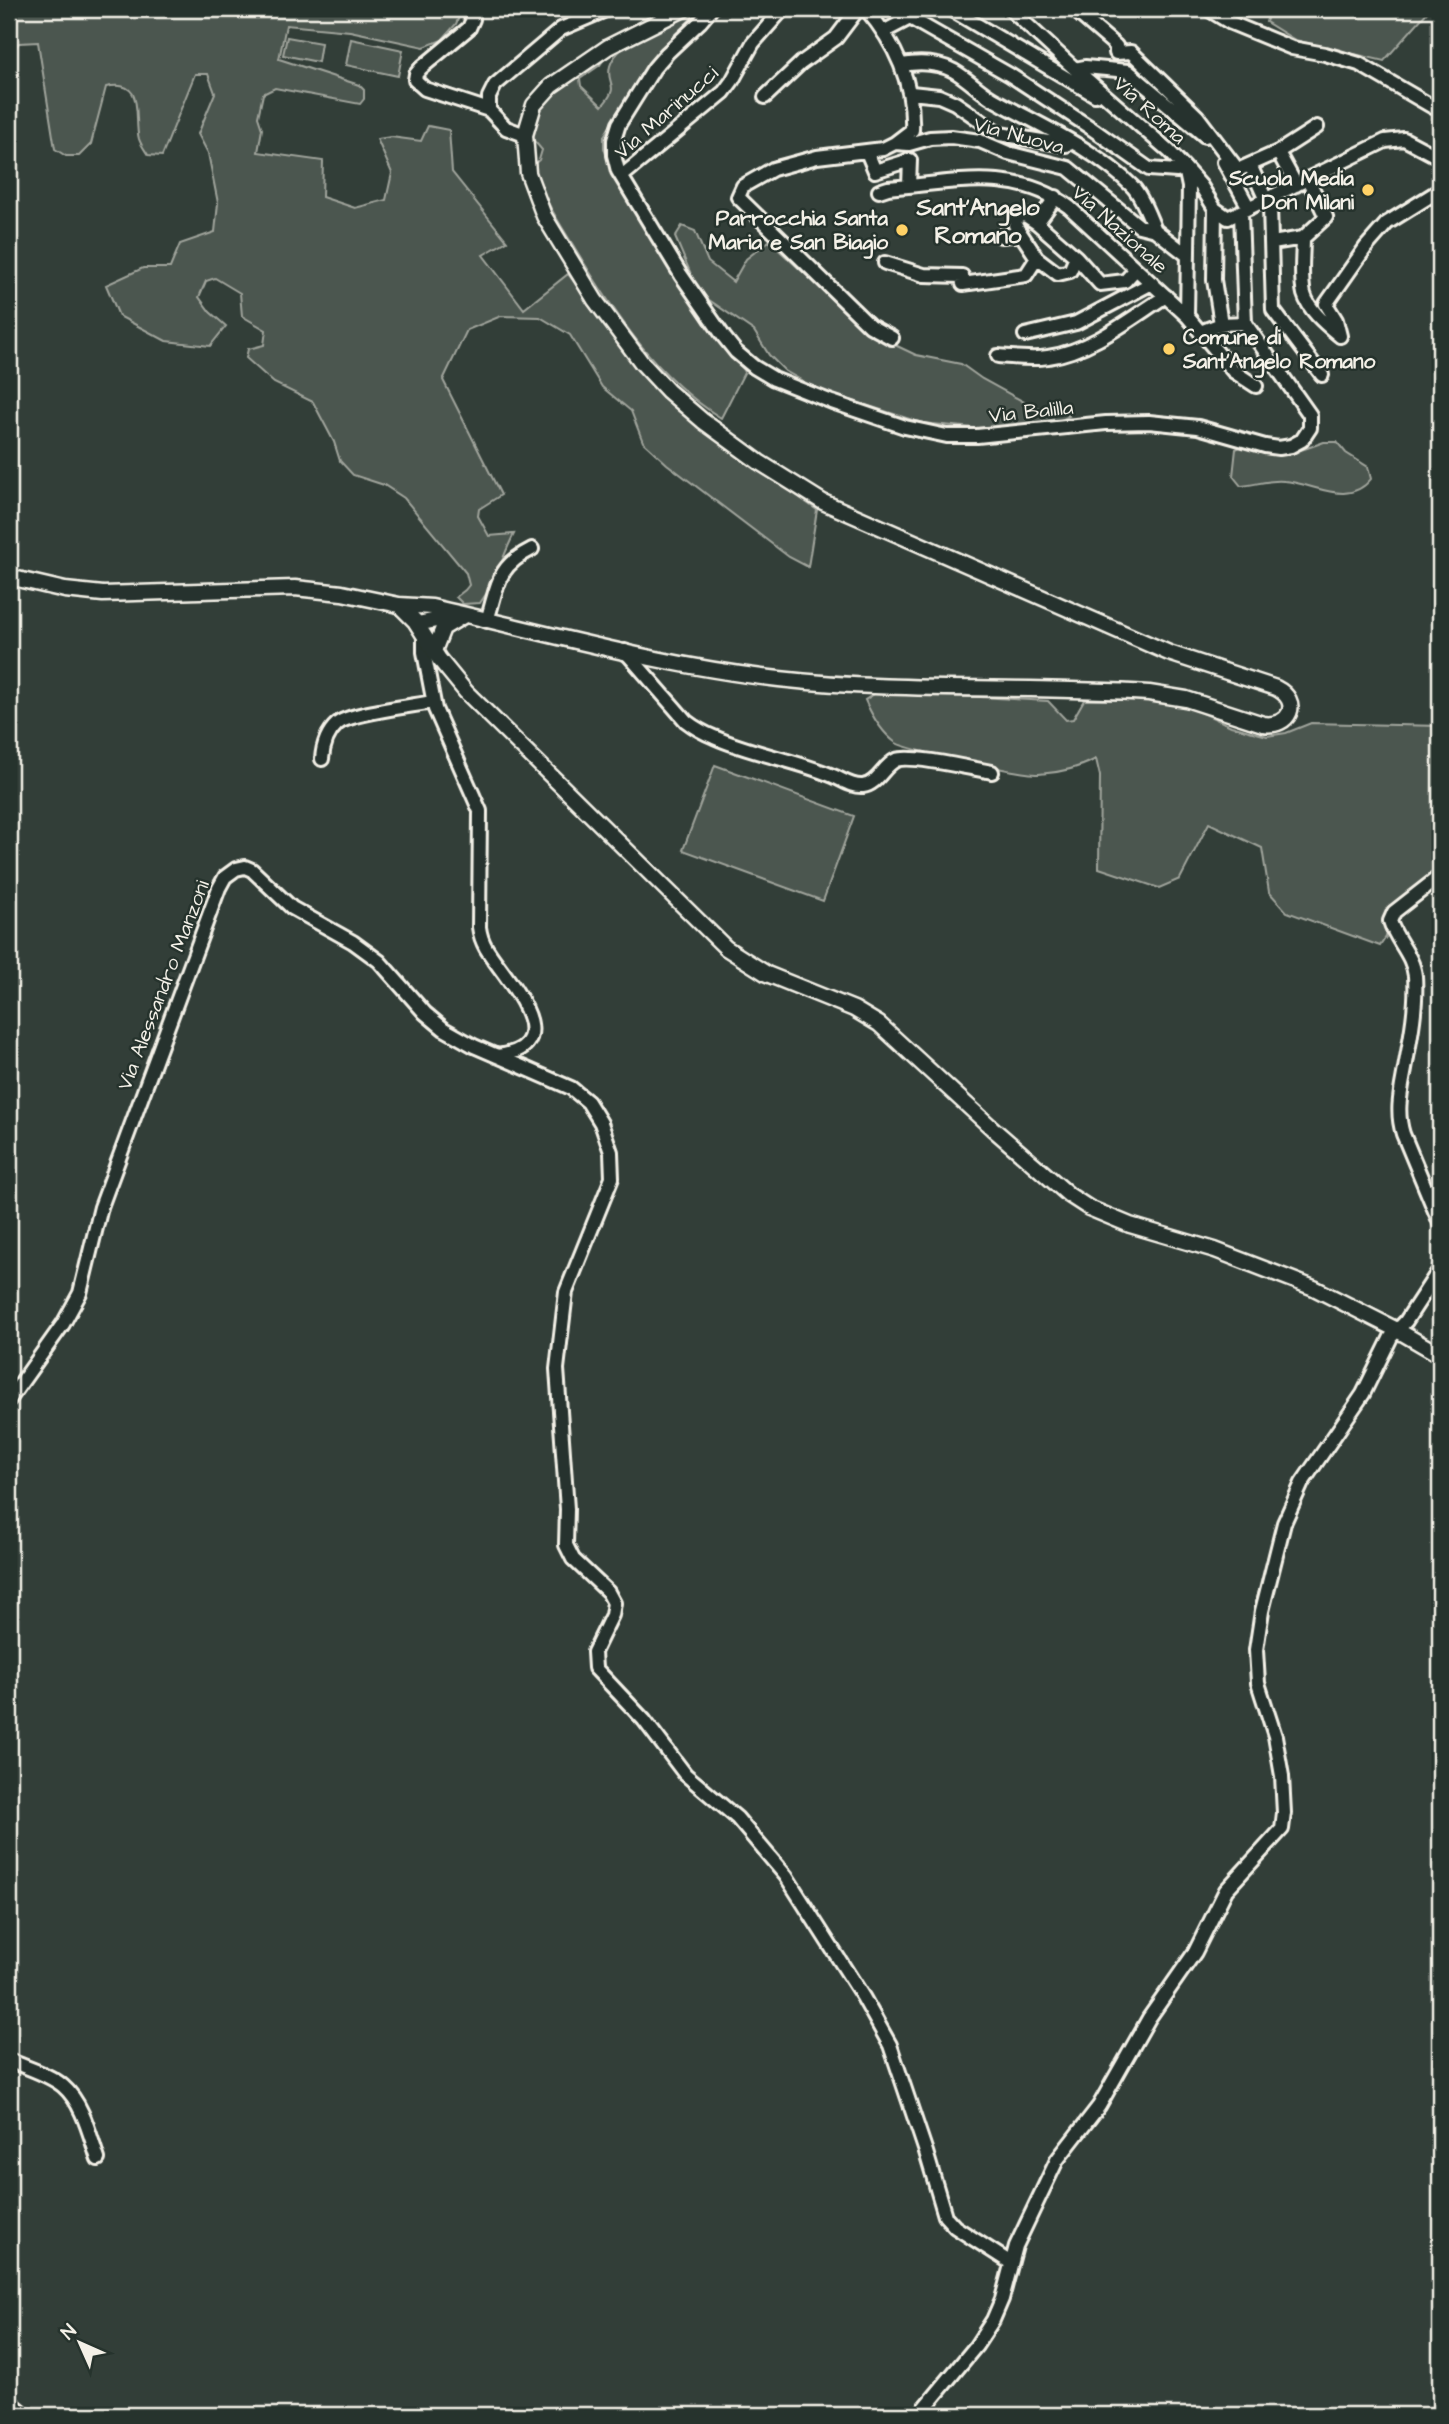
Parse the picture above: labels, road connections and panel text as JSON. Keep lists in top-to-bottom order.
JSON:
{
  "streets": {
    "street": [
      "Via Roma",
      "Via Marinucci",
      "Via Nuova",
      "Via Nazionale",
      "Via Balilla",
      "Via Alessandro Manzoni"
    ]
  },
  "crossings": [
    ["Via Roma", "Via Nuova"],
    ["Via Roma", "Via Nazionale"],
    ["Via Marinucci", "Via Balilla"]
  ],
  "districts": ["Sant'Angelo Romano"],
  "places": ["Scuola Media Don Milani", "Parrocchia Santa Maria e San Biagio", "Comune di Sant'Angelo Romano"],
  "north": "top left"
}
